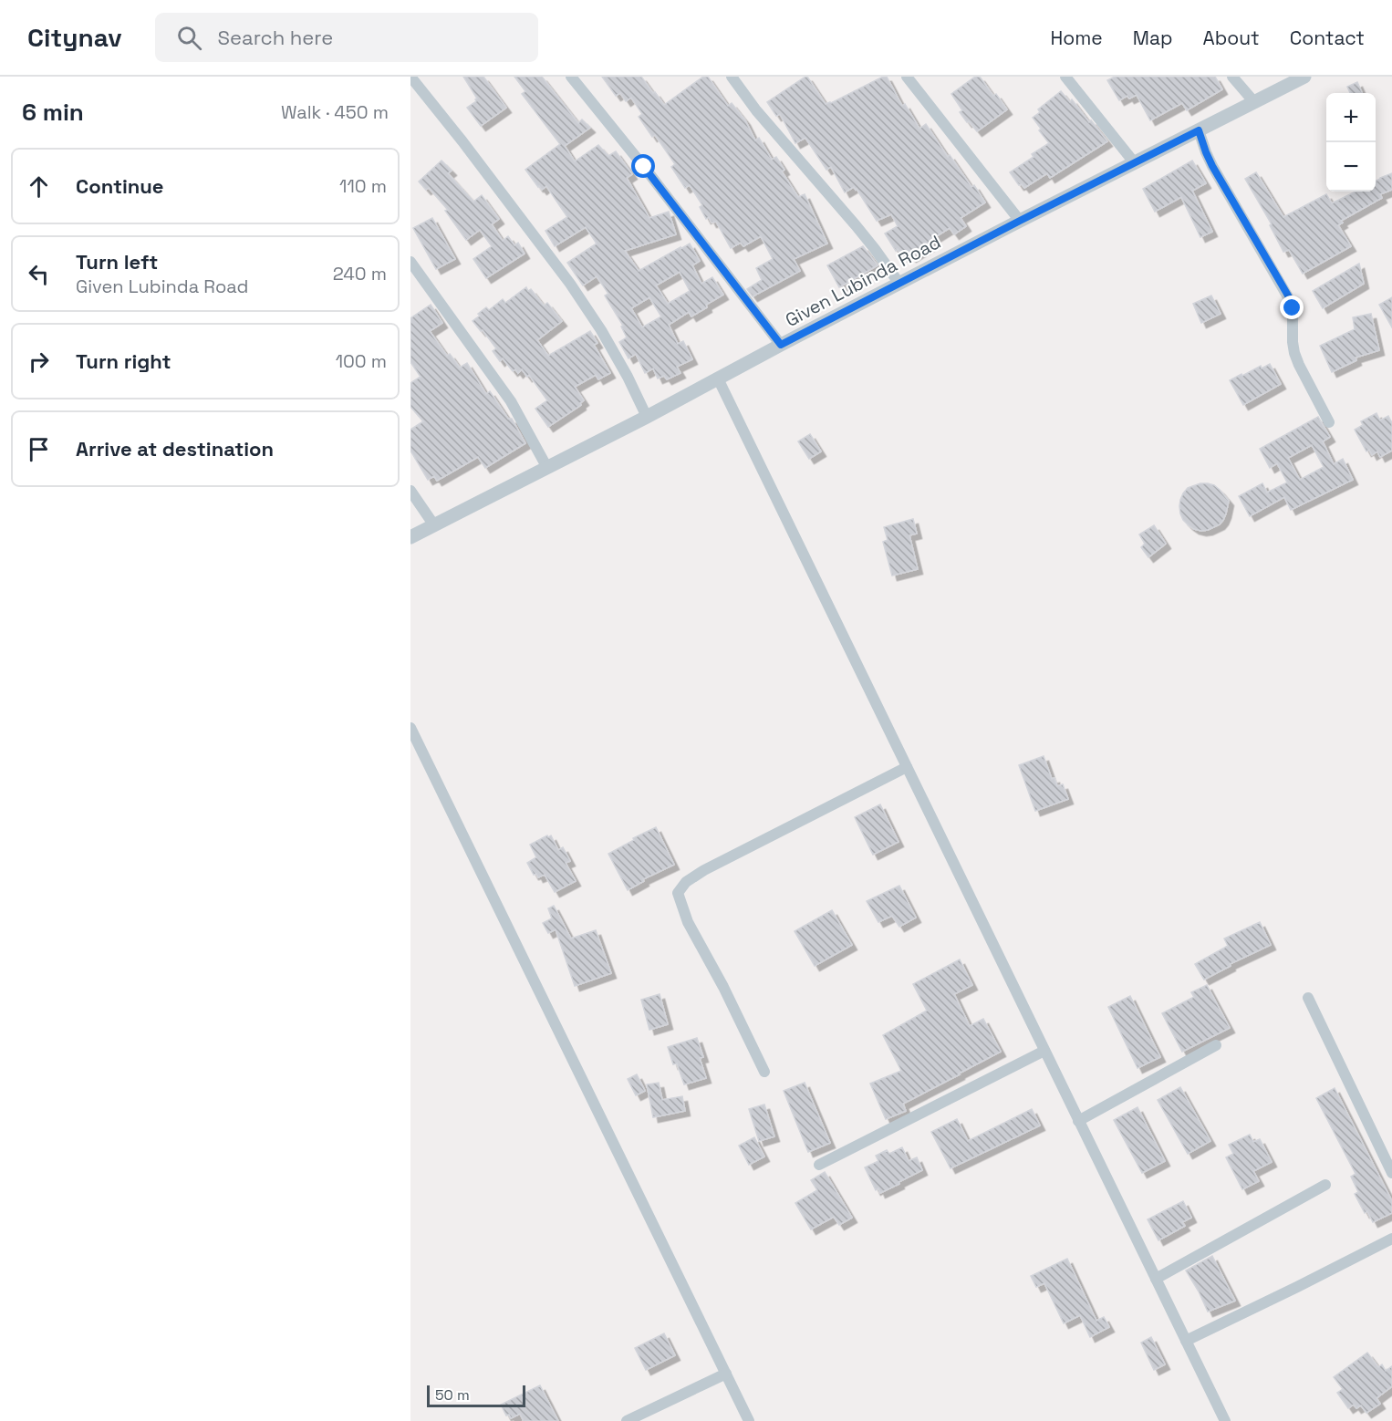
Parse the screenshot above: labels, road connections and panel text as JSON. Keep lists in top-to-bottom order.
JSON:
{
  "streets": {
    "street": ["Given Lubinda Road"]
  },
  "scale_bar": "50 m",
  "page": {
    "header": "Citynav",
    "search": "Search here",
    "nav": [
      "Home",
      "Map",
      "About",
      "Contact"
    ],
    "heading": ["6 min", "Walk · 450 m"],
    "map_buttons": ["+", "−"],
    "list": [
      ["Continue", "110 m"],
      ["Turn left", "Given Lubinda Road", "240 m"],
      ["Turn right", "100 m"],
      "Arrive at destination"
    ],
    "scale": "50 m"
  }
}
